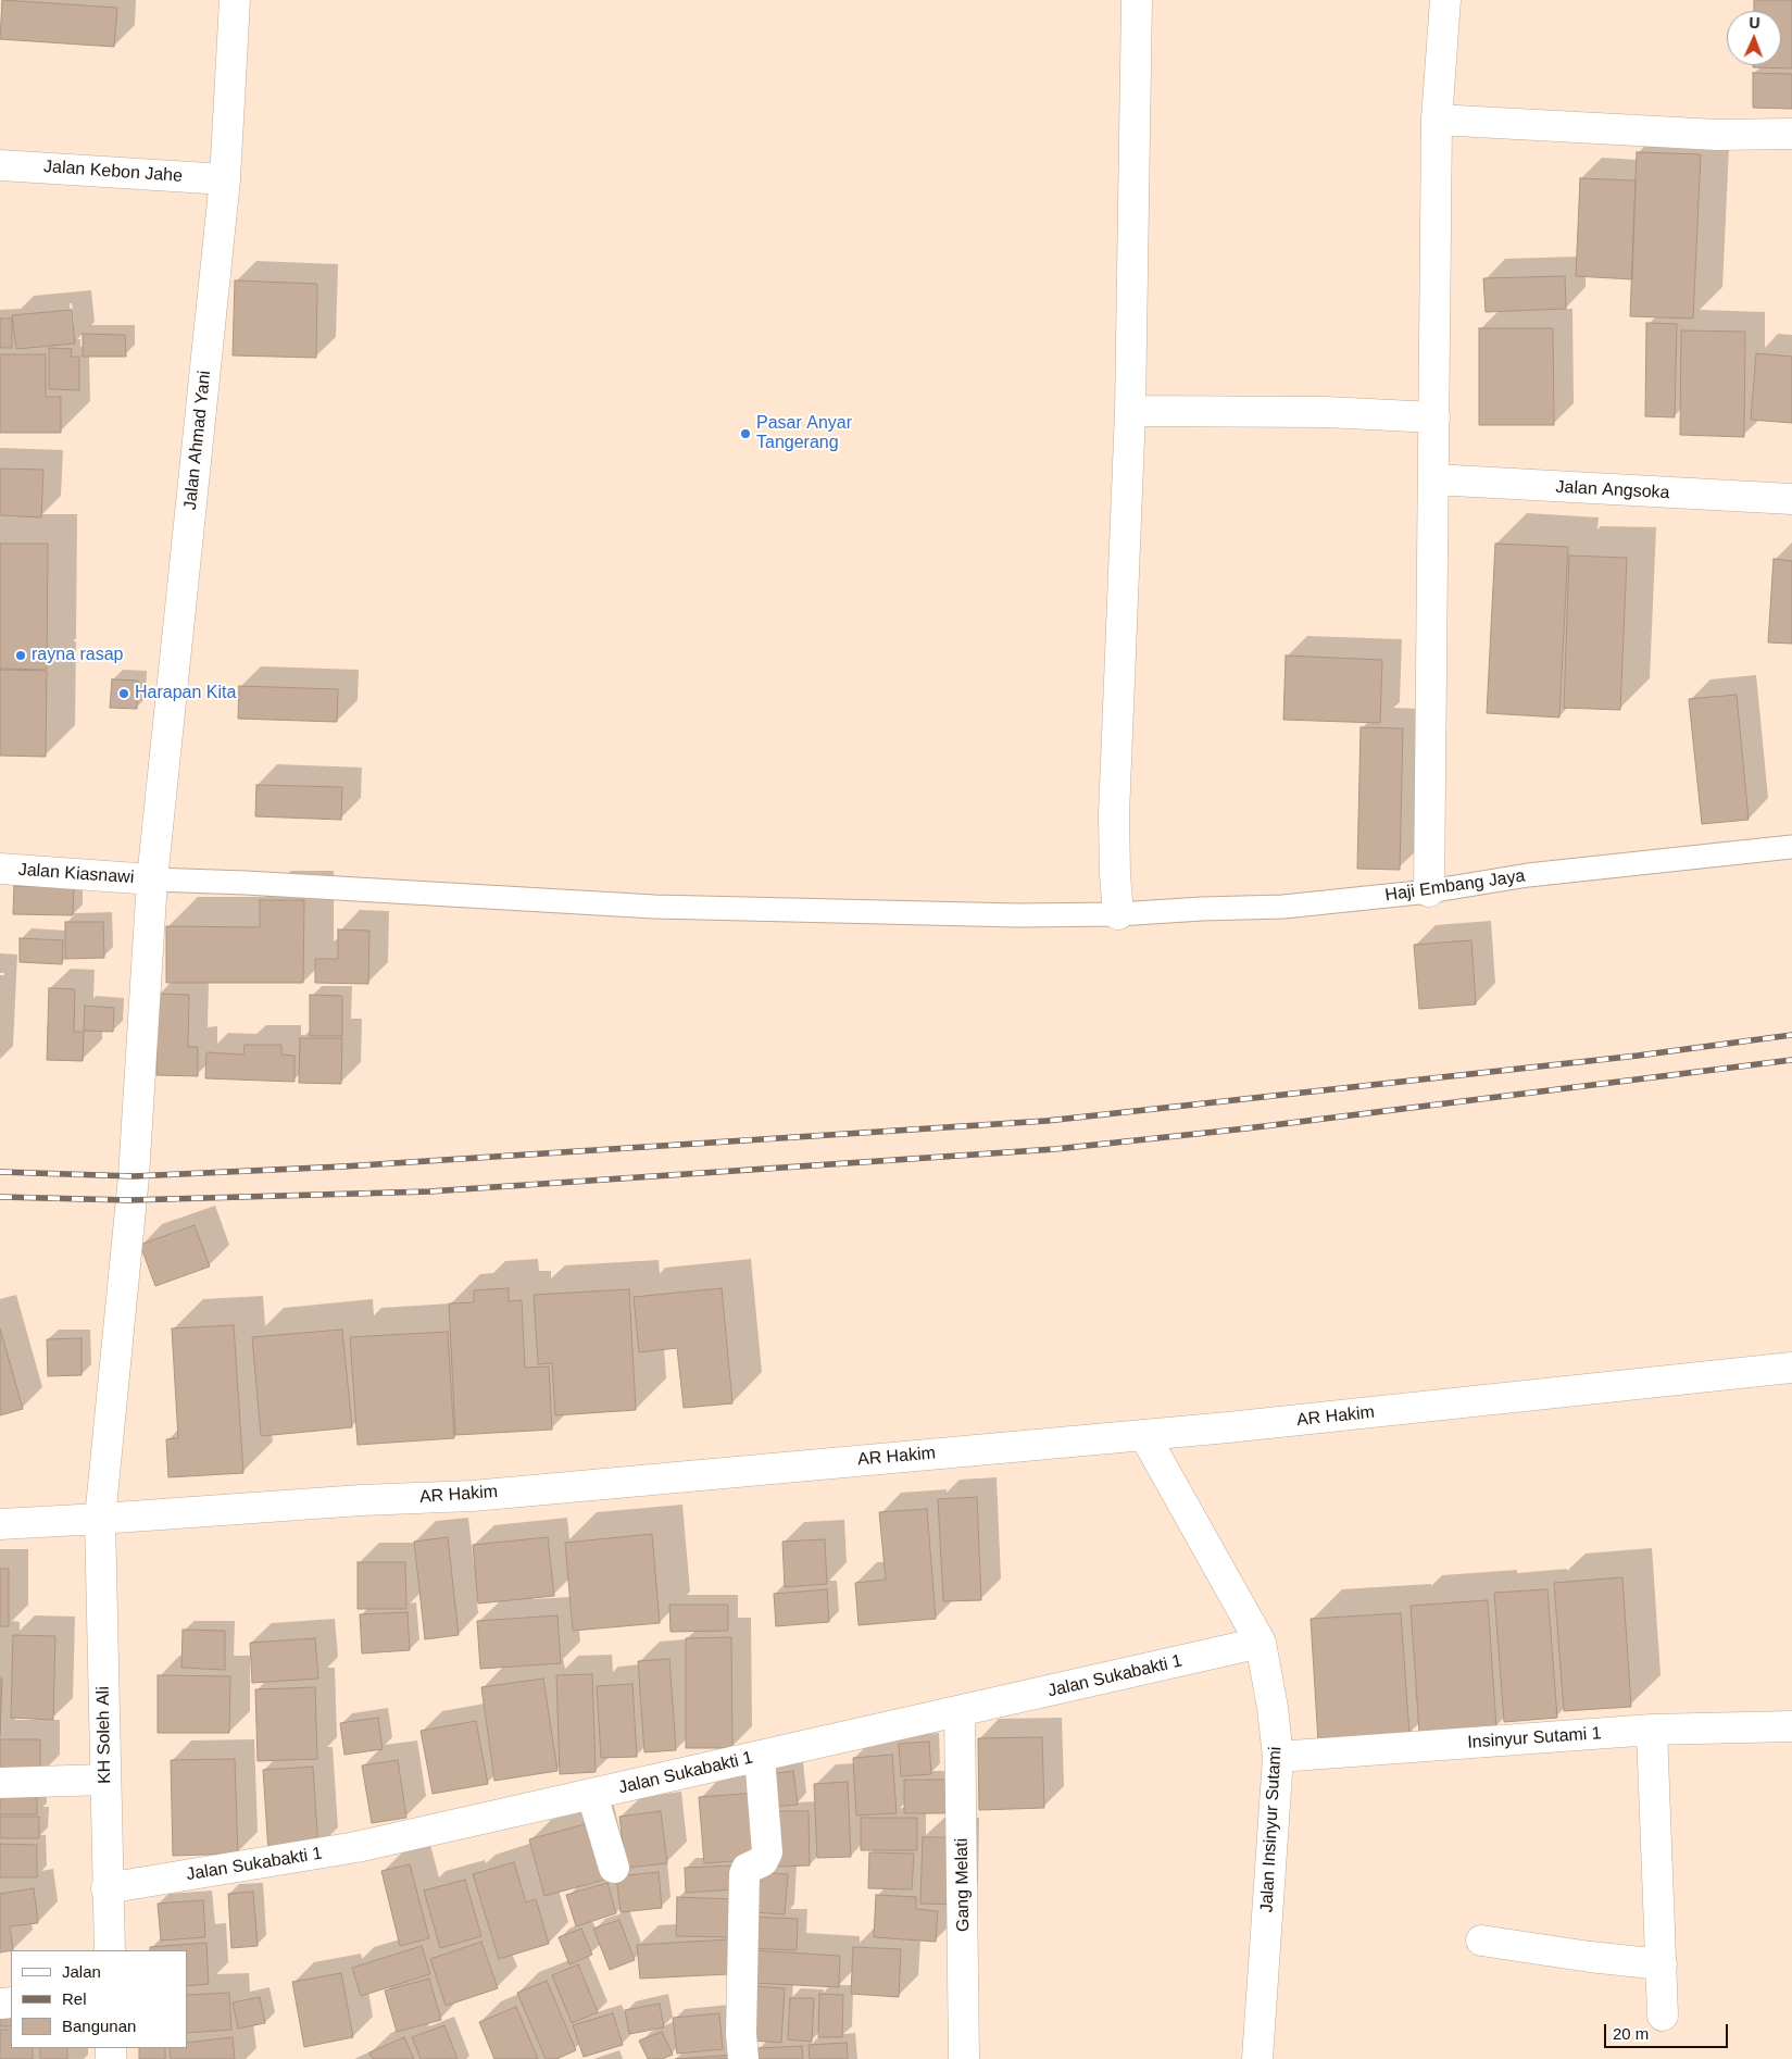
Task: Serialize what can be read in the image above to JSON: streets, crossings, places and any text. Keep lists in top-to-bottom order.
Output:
{
  "streets": {
    "street": [
      "Jalan Kebon Jahe",
      "Jalan Ahmad Yani",
      "Jalan Angsoka",
      "Jalan Kiasnawi",
      "AR Hakim",
      "Jalan Sukabakti 1",
      "KH Soleh Ali",
      "Insinyur Sutami 1",
      "Jalan Insinyur Sutami",
      "Gang Melati"
    ],
    "lane": ["Haji Embang Jaya"]
  },
  "crossings": [
    ["Jalan Kebon Jahe", "Jalan Ahmad Yani"],
    ["Jalan Ahmad Yani", "Jalan Kiasnawi"],
    ["Jalan Ahmad Yani", "Haji Embang Jaya"],
    ["Jalan Ahmad Yani", "AR Hakim"],
    ["Jalan Ahmad Yani", "KH Soleh Ali"],
    ["Jalan Kiasnawi", "Haji Embang Jaya"],
    ["AR Hakim", "KH Soleh Ali"],
    ["AR Hakim", "Jalan Insinyur Sutami"],
    ["Jalan Sukabakti 1", "KH Soleh Ali"],
    ["Jalan Sukabakti 1", "Jalan Insinyur Sutami"],
    ["Jalan Sukabakti 1", "Gang Melati"],
    ["Insinyur Sutami 1", "Jalan Insinyur Sutami"]
  ],
  "places": ["Pasar Anyar Tangerang", "rayna rasap", "Harapan Kita"],
  "legend": ["Jalan", "Rel", "Bangunan"],
  "scale_bar": "20 m",
  "north": "top"
}
